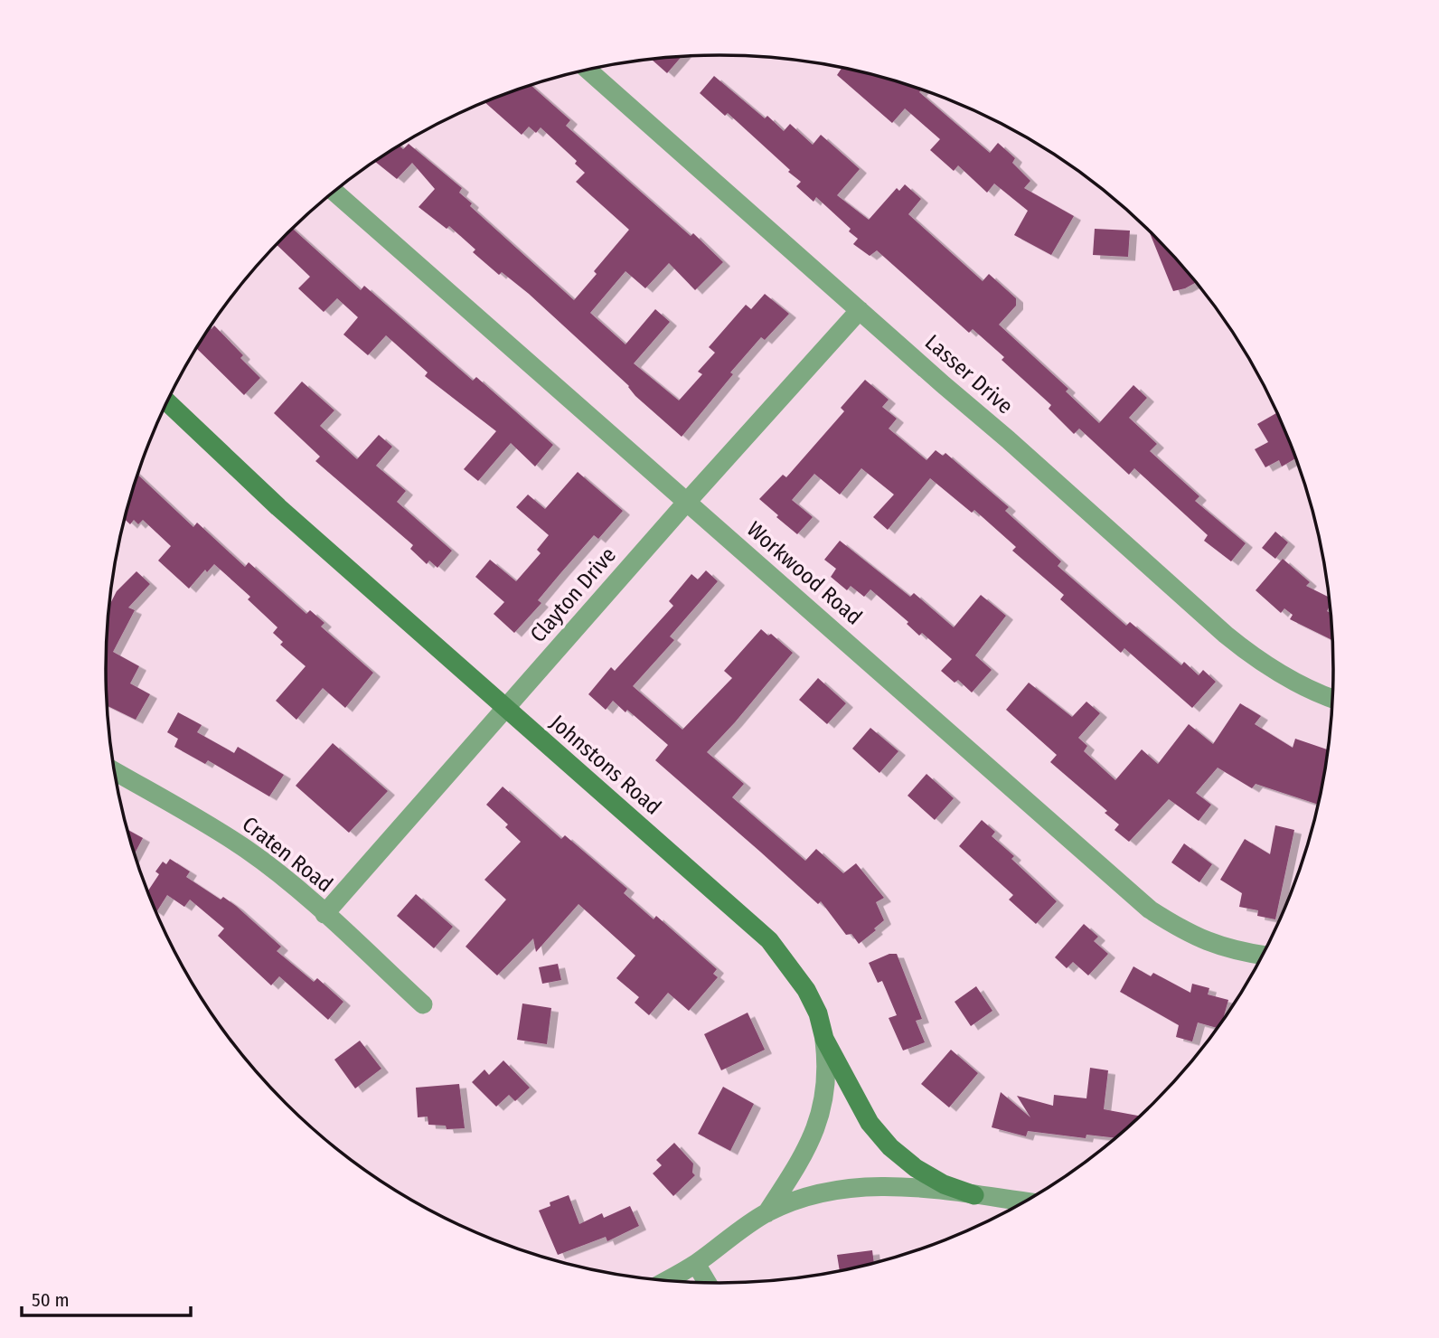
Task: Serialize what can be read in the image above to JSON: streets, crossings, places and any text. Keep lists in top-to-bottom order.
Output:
{
  "streets": {
    "street": [
      "Lasser Drive",
      "Workwood Road",
      "Clayton Drive",
      "Johnstons Road",
      "Craten Road"
    ]
  },
  "crossings": [
    ["Lasser Drive", "Clayton Drive"],
    ["Workwood Road", "Clayton Drive"],
    ["Clayton Drive", "Johnstons Road"],
    ["Clayton Drive", "Craten Road"]
  ],
  "scale_bar": "50 m"
}
